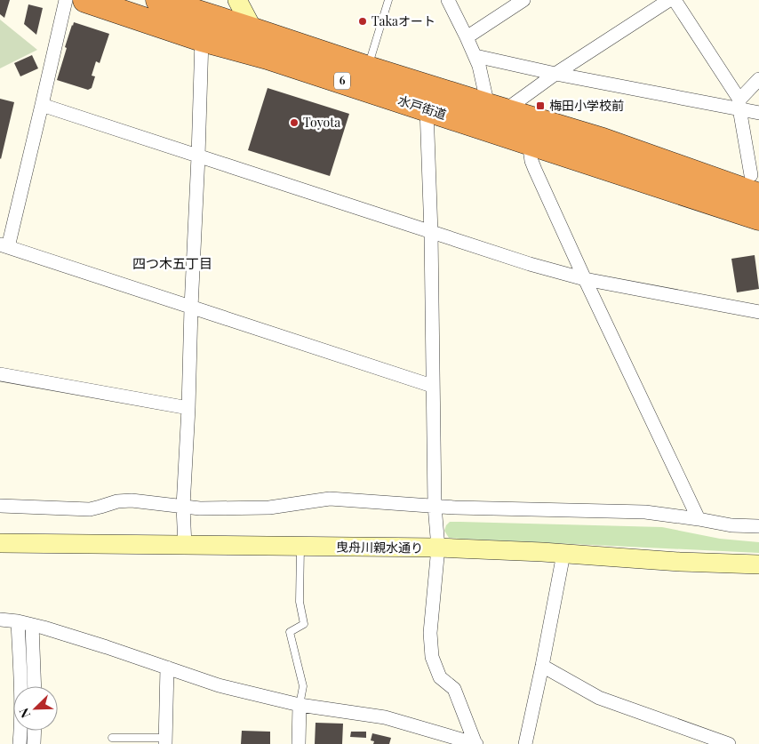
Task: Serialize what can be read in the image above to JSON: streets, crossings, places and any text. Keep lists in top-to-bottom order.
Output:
{
  "streets": {
    "highway": ["6", "水戸街道"],
    "street": ["曳舟川親水通り"]
  },
  "districts": ["四つ木五丁目"],
  "places": {
    "other": ["Takaオート", "Toyota"],
    "transit": ["梅田小学校前"]
  },
  "north": "bottom left"
}
